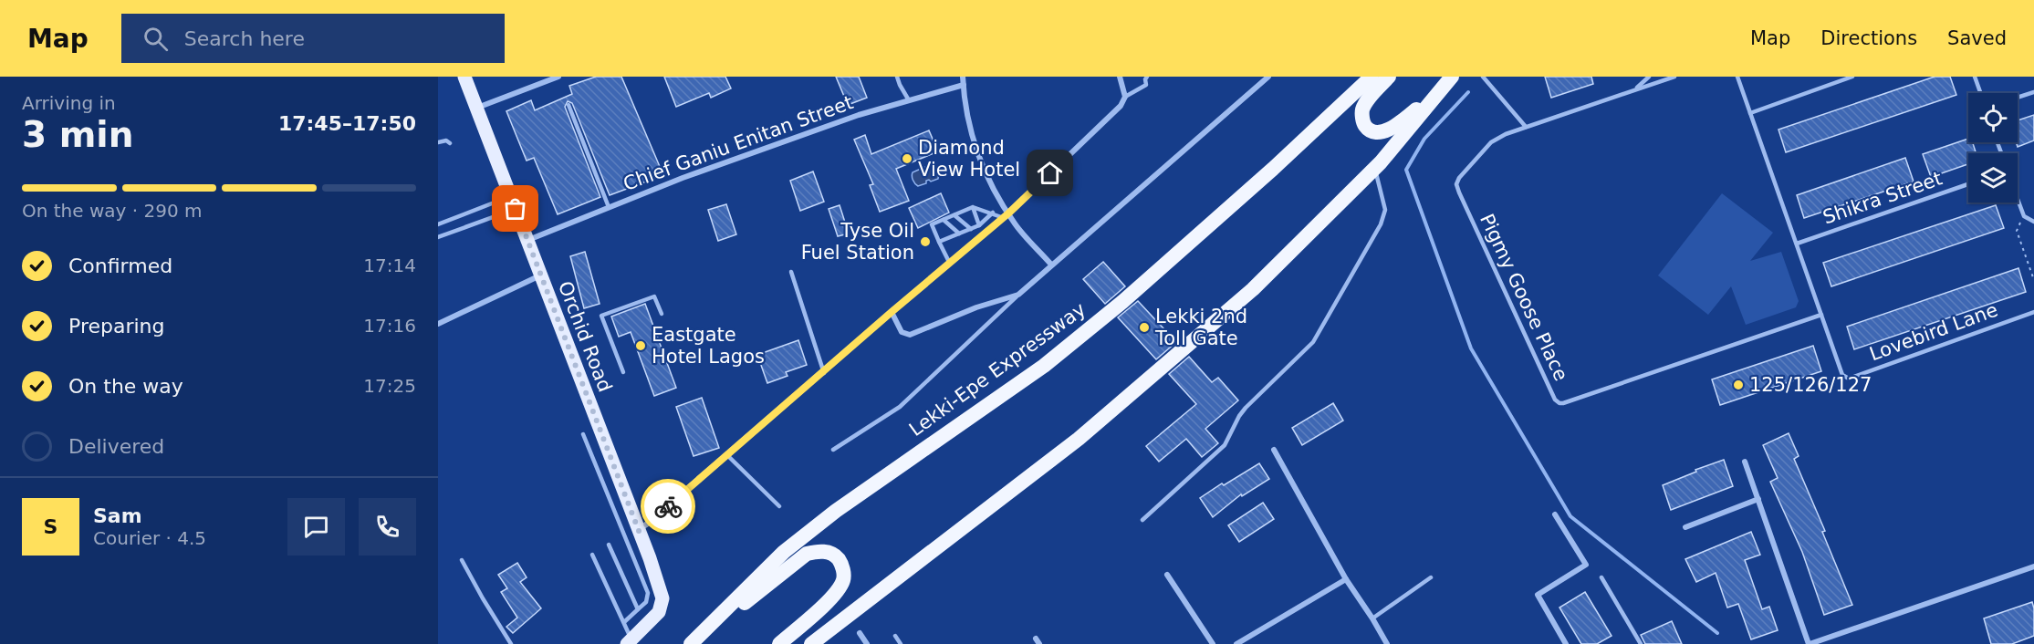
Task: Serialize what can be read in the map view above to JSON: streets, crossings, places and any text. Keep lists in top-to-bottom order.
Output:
{
  "streets": {
    "highway": ["Lekki-Epe Expressway"],
    "main road": ["Orchid Road"],
    "street": ["Chief Ganiu Enitan Street"],
    "lane": ["Shikra Street", "Pigmy Goose Place", "Lovebird Lane"]
  },
  "crossings": [
    ["Chief Ganiu Enitan Street", "Orchid Road"],
    ["Shikra Street", "Lovebird Lane"],
    ["Pigmy Goose Place", "Lovebird Lane"]
  ],
  "places": [
    "Diamond View Hotel",
    "Tyse Oil Fuel Station",
    "Lekki 2nd Toll Gate",
    "Eastgate Hotel Lagos",
    "125/126/127"
  ],
  "page": {
    "header": "Map",
    "search": "Search here",
    "nav": ["Map", "Directions", "Saved"],
    "heading": ["3 min", "Arriving in", "17:45–17:50"],
    "panel": ["Sam", "Courier · 4.5"],
    "bar": "On the way · 290 m",
    "list": [
      ["Confirmed", "17:14"],
      ["Preparing", "17:16"],
      ["On the way", "17:25"],
      "Delivered"
    ],
    "round": "S"
  }
}
